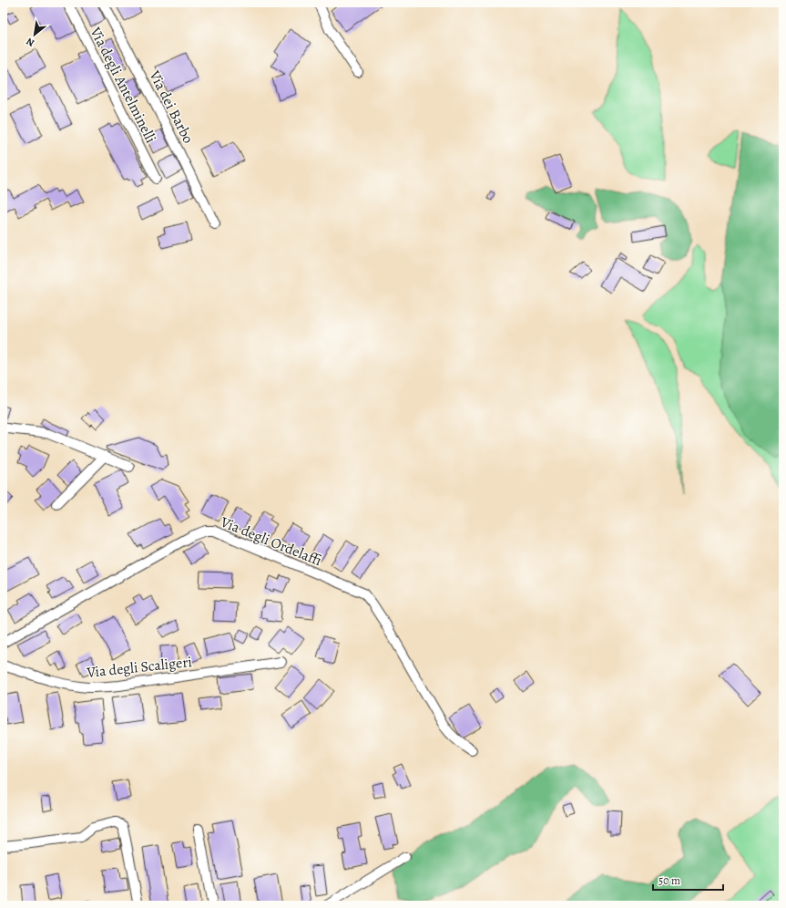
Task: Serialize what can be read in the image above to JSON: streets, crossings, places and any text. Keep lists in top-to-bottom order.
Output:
{
  "streets": {
    "street": [
      "Via degli Antelminelli",
      "Via dei Barbo",
      "Via degli Ordelaffi",
      "Via degli Scaligeri"
    ]
  },
  "scale_bar": "50 m",
  "north": "bottom left"
}
